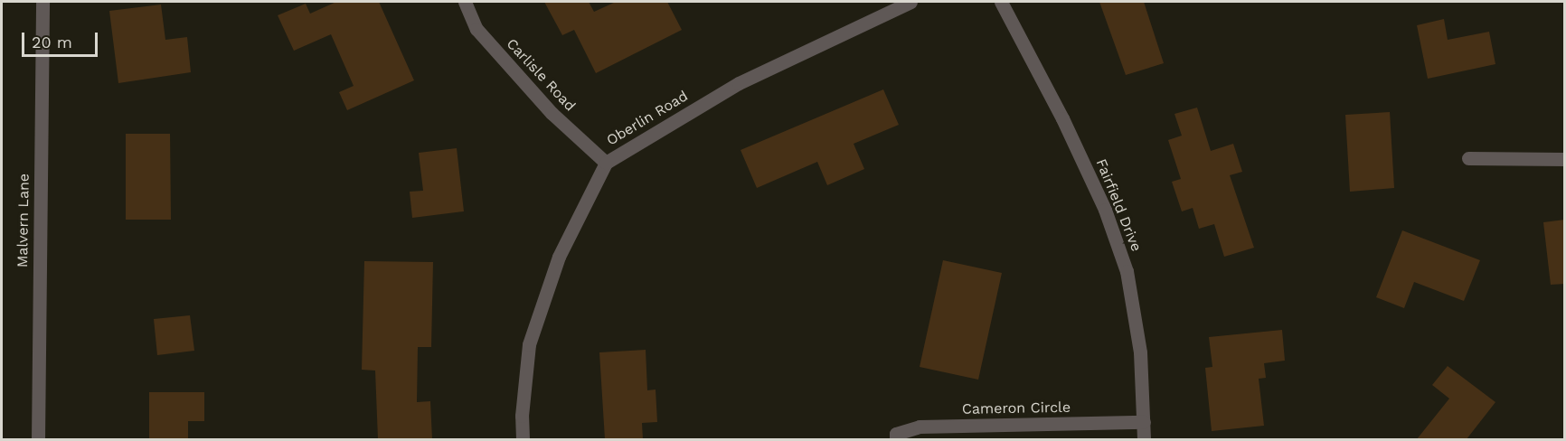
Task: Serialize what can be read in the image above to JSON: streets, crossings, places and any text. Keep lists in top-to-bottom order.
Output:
{
  "streets": {
    "street": [
      "Carlisle Road",
      "Oberlin Road",
      "Fairfield Drive",
      "Malvern Lane",
      "Cameron Circle"
    ]
  },
  "crossings": [
    ["Carlisle Road", "Oberlin Road"],
    ["Fairfield Drive", "Cameron Circle"]
  ],
  "scale_bar": "20 m"
}
